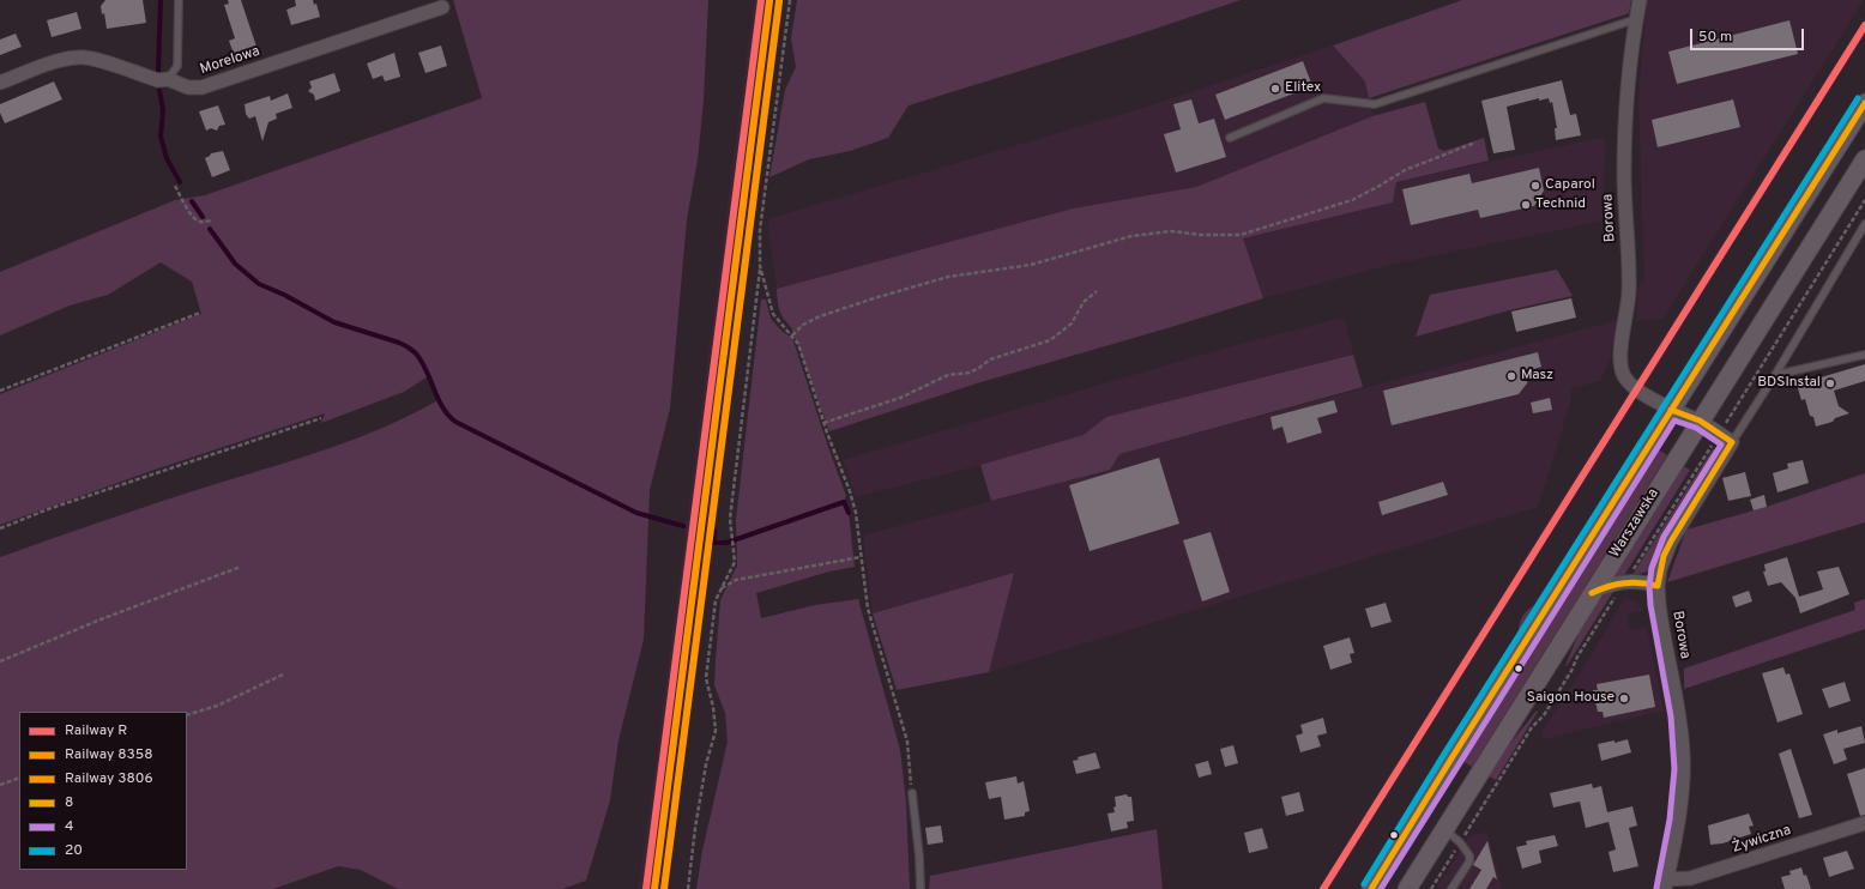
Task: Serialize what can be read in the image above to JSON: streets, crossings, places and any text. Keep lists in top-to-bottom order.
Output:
{
  "streets": {
    "main road": ["Warszawska"],
    "street": ["Morelowa", "Borowa", "Żywiczna"]
  },
  "crossings": [
    ["Borowa", "Warszawska"],
    ["Borowa", "Żywiczna"]
  ],
  "places": [
    "Elitex",
    "Caparol",
    "Technid",
    "Masz",
    "BDSInstal",
    "Saigon House"
  ],
  "lines": [
    "rail line R",
    "rail line 8358",
    "rail line 3806",
    "transit line 20",
    "transit line 8",
    "transit line 4"
  ],
  "legend": [
    "Railway R",
    "Railway 8358",
    "Railway 3806",
    "8",
    "4",
    "20"
  ],
  "scale_bar": "50 m"
}
